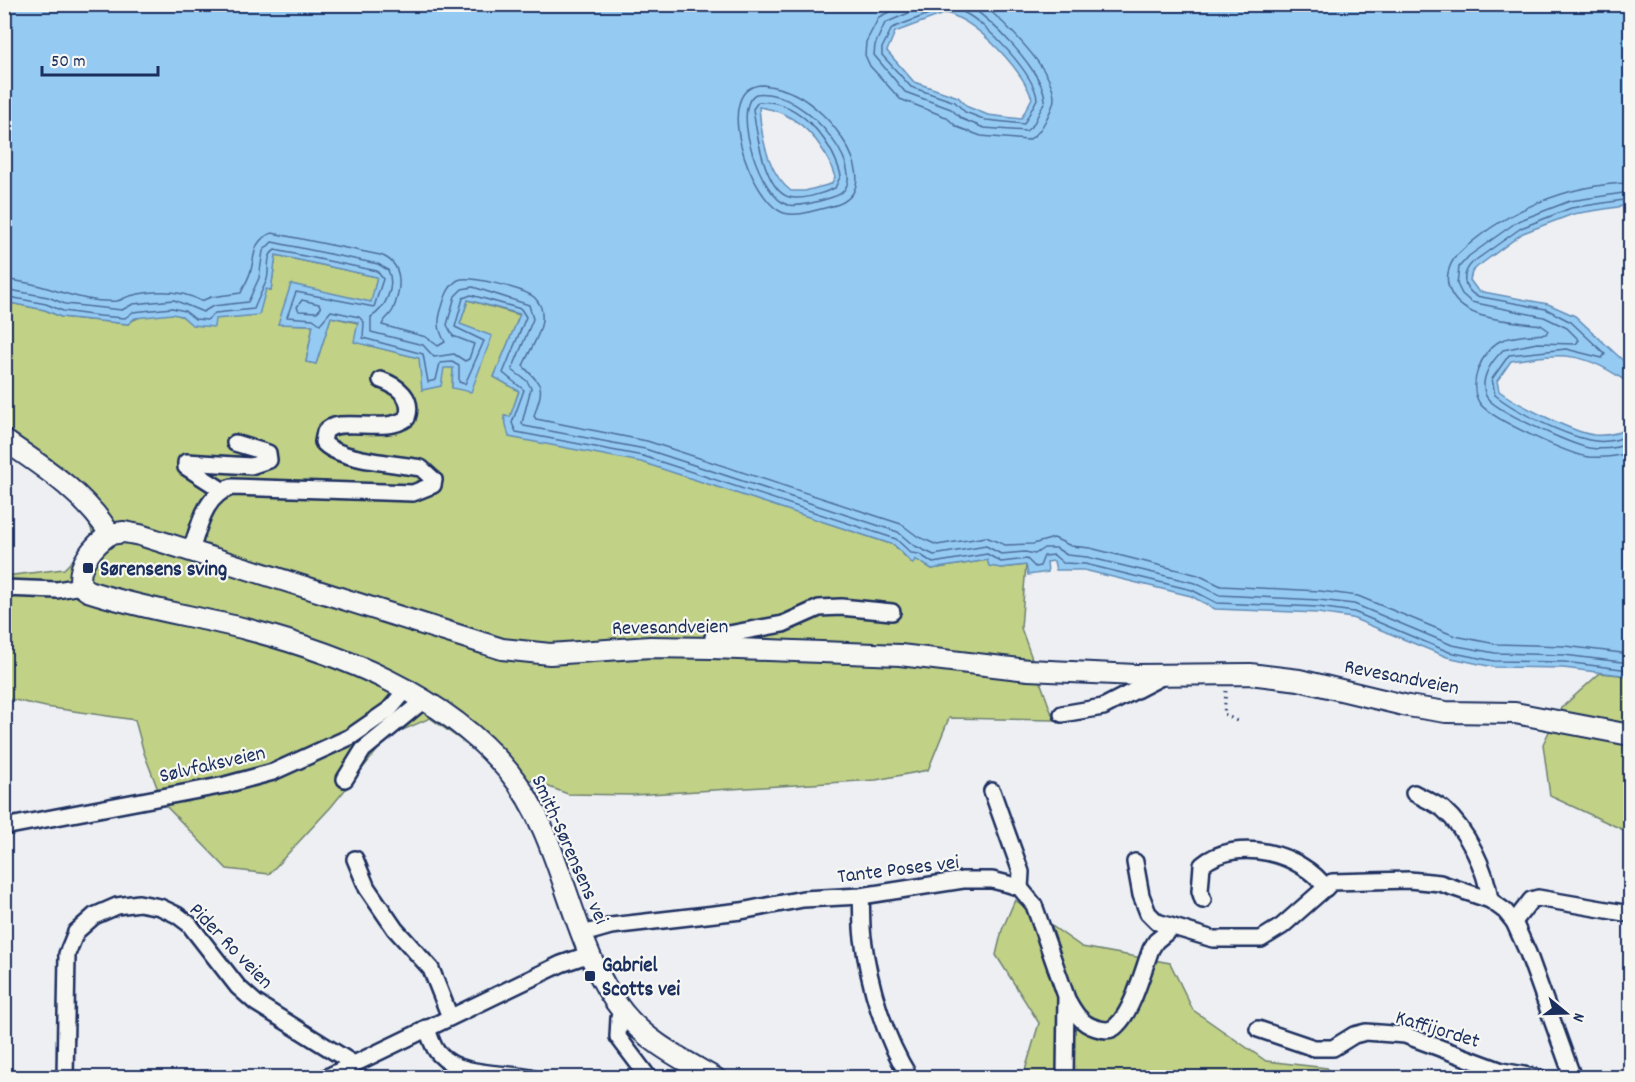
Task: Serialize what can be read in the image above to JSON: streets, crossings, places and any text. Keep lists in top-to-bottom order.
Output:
{
  "streets": {
    "main road": ["Revesandveien", "Smith-Sørensens vei"],
    "street": [
      "Sølvfaksveien",
      "Tante Poses vei",
      "Pider Ro veien",
      "Kaffijordet"
    ]
  },
  "crossings": [
    ["Sølvfaksveien", "Smith-Sørensens vei"],
    ["Smith-Sørensens vei", "Tante Poses vei"]
  ],
  "places": {
    "transit": ["Sørensens sving", "Gabriel Scotts vei"]
  },
  "scale_bar": "50 m",
  "north": "right"
}
